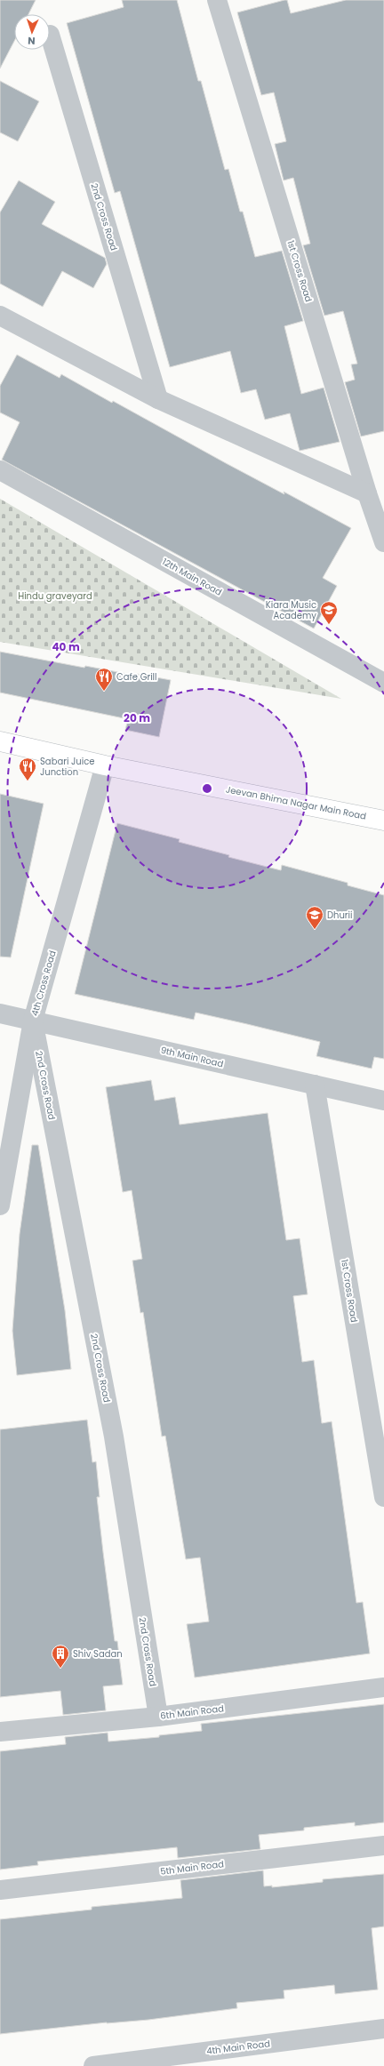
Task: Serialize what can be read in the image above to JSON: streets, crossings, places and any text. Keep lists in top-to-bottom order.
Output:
{
  "streets": {
    "main road": ["Jeevan Bhima Nagar Main Road"],
    "street": [
      "2nd Cross Road",
      "1st Cross Road",
      "12th Main Road",
      "4th Cross Road",
      "9th Main Road",
      "6th Main Road",
      "5th Main Road",
      "4th Main Road"
    ]
  },
  "crossings": [
    ["2nd Cross Road", "4th Cross Road"],
    ["2nd Cross Road", "9th Main Road"],
    ["2nd Cross Road", "6th Main Road"],
    ["1st Cross Road", "9th Main Road"],
    ["Jeevan Bhima Nagar Main Road", "4th Cross Road"],
    ["4th Cross Road", "9th Main Road"]
  ],
  "parks": ["Hindu graveyard"],
  "places": {
    "school or university": ["Kiara Music Academy", "Dhurii"],
    "restaurant": ["Cafe Grill", "Sabari Juice Junction"],
    "building": ["Shiv Sadan"]
  },
  "north": "bottom",
  "rings": ["40 m", "20 m"]
}
